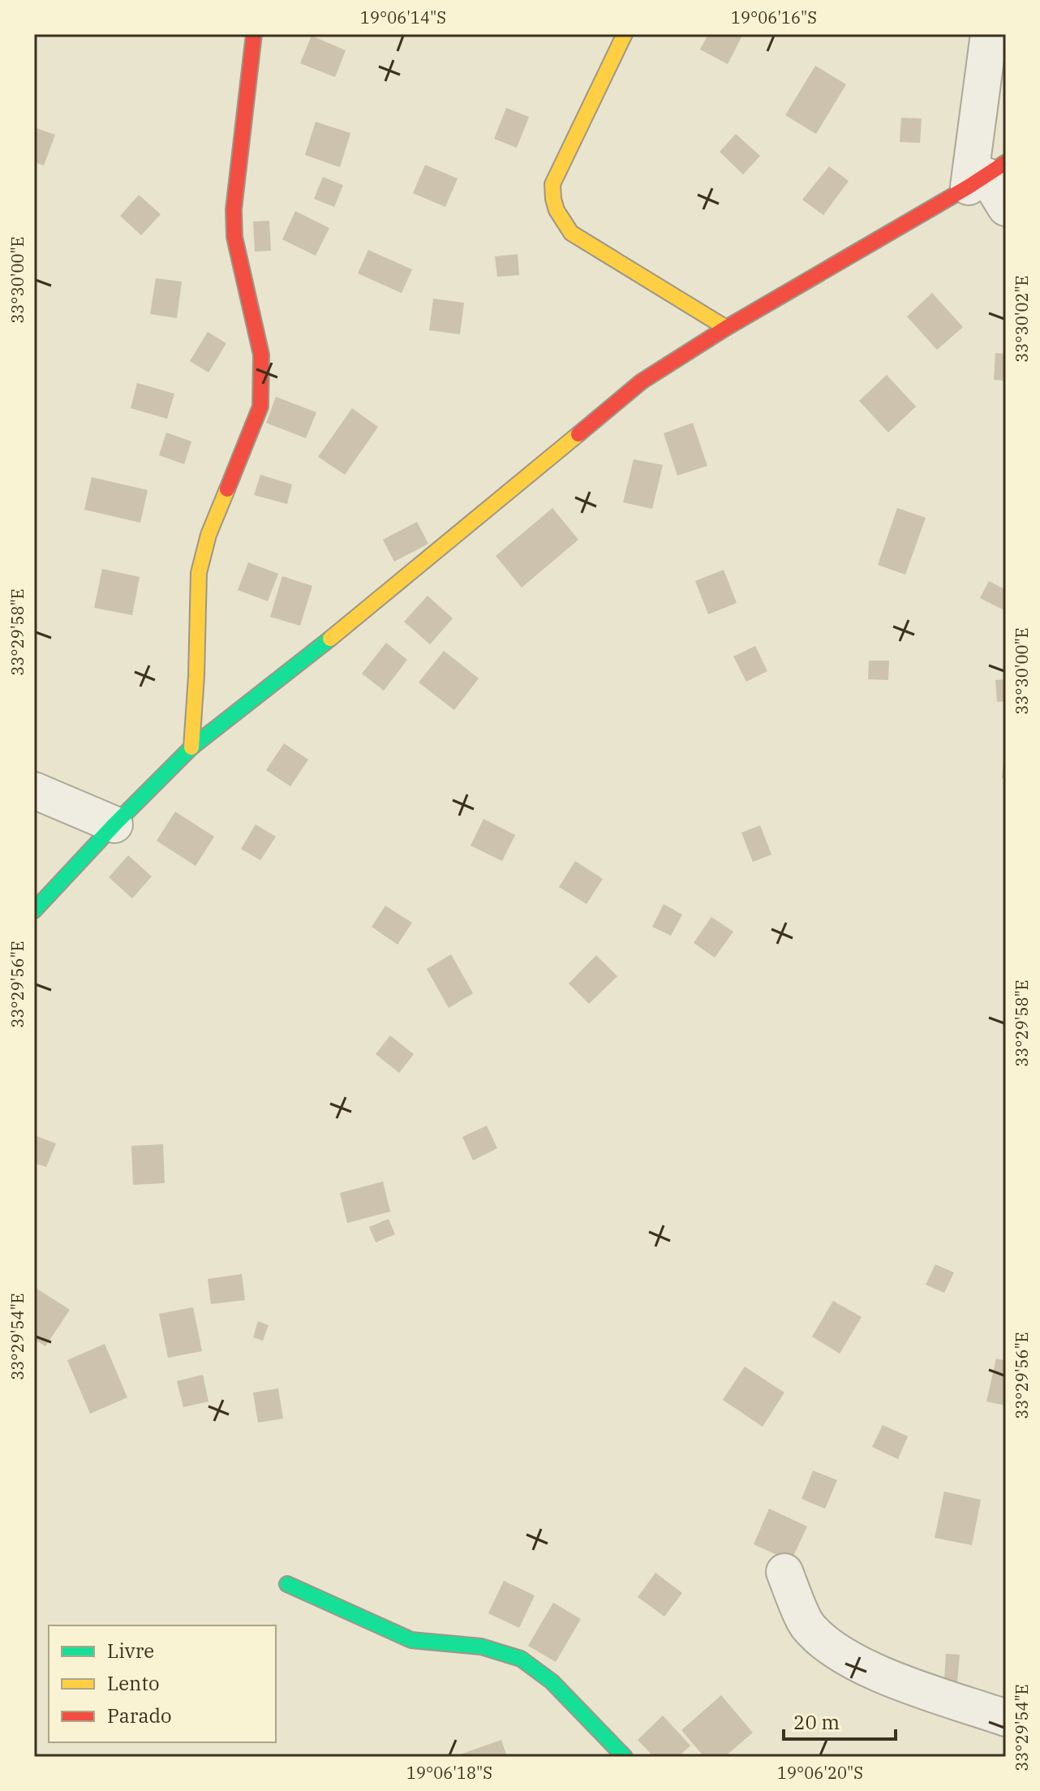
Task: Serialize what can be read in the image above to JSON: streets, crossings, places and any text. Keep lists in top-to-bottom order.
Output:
{
  "legend": ["Livre", "Lento", "Parado"],
  "scale_bar": "20 m",
  "coordinates": [
    "19°06'14\"S",
    "19°06'16\"S",
    "33°30'00\"E",
    "33°30'02\"E",
    "33°29'58\"E",
    "33°29'56\"E",
    "33°29'54\"E",
    "19°06'18\"S",
    "19°06'20\"S"
  ]
}
